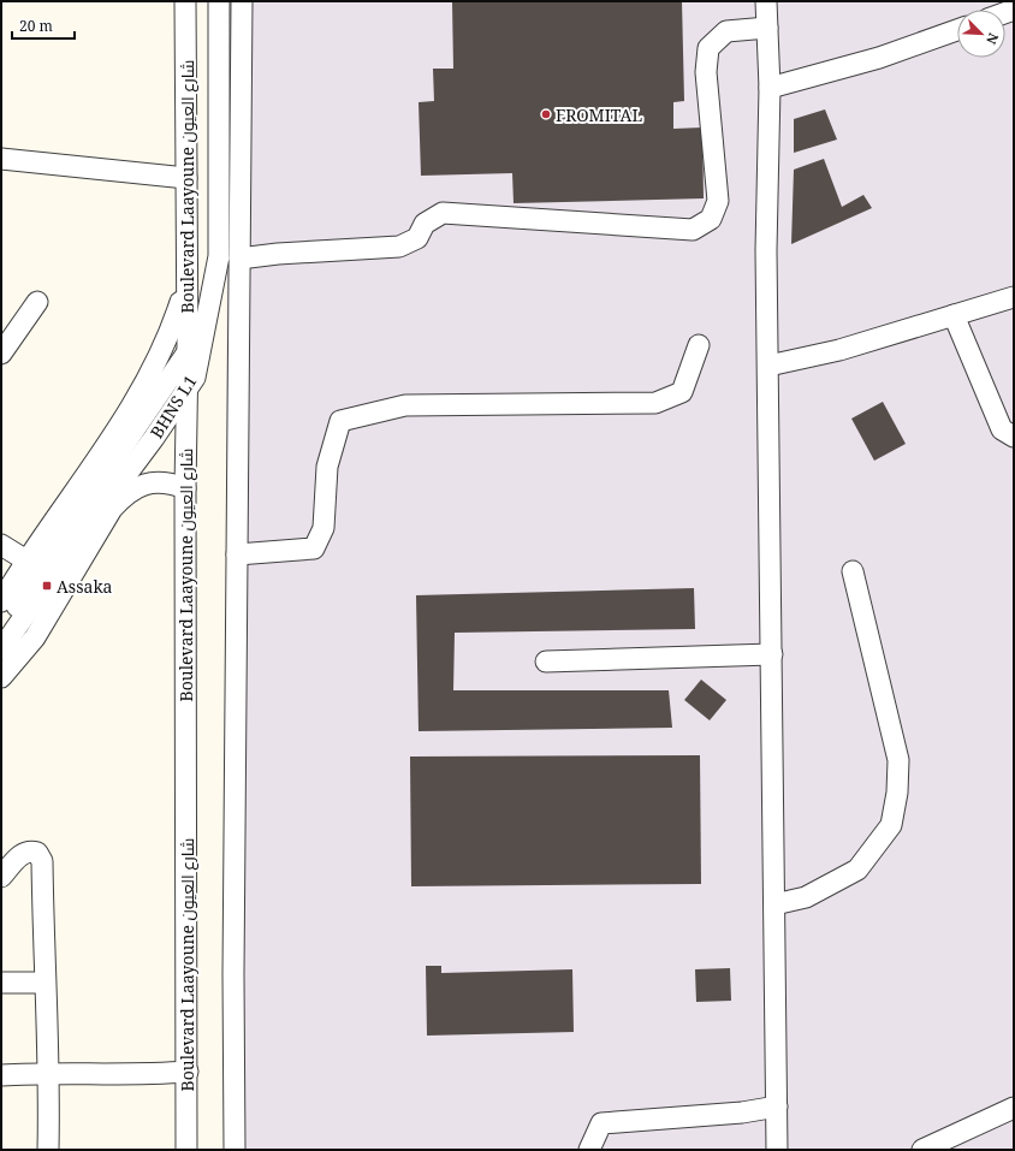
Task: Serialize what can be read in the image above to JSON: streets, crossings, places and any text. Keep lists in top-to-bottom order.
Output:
{
  "streets": {
    "street": ["Boulevard Laayoune شارع العيون", "BHNS L1"]
  },
  "crossings": [
    ["Boulevard Laayoune شارع العيون", "BHNS L1"]
  ],
  "places": {
    "other": ["FROMITAL"],
    "transit": ["Assaka"]
  },
  "scale_bar": "20 m",
  "north": "bottom right"
}
